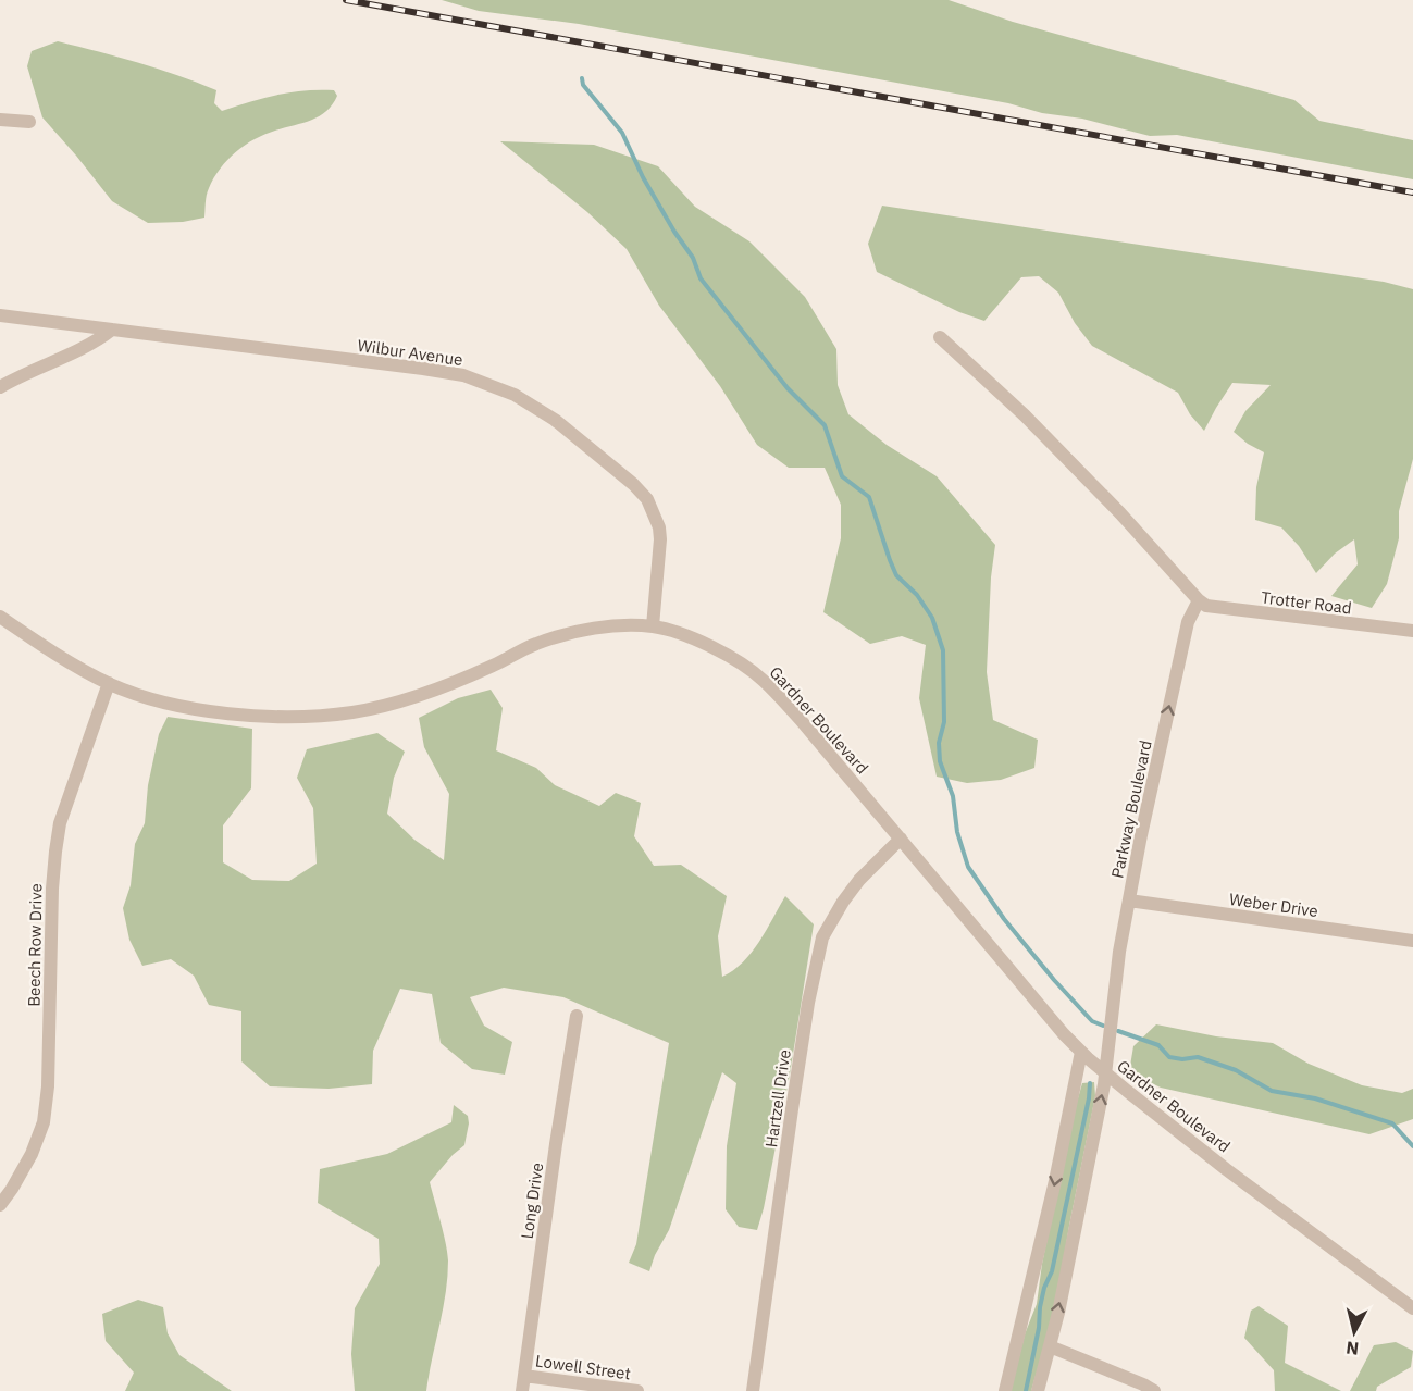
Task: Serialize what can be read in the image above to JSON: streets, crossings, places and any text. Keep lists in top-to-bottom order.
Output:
{
  "streets": {
    "street": [
      "Wilbur Avenue",
      "Trotter Road",
      "Gardner Boulevard",
      "Parkway Boulevard",
      "Weber Drive",
      "Beech Row Drive",
      "Hartzell Drive",
      "Long Drive",
      "Lowell Street"
    ]
  },
  "crossings": [
    ["Wilbur Avenue", "Gardner Boulevard"],
    ["Trotter Road", "Parkway Boulevard"],
    ["Gardner Boulevard", "Parkway Boulevard"],
    ["Gardner Boulevard", "Beech Row Drive"],
    ["Gardner Boulevard", "Hartzell Drive"],
    ["Parkway Boulevard", "Weber Drive"],
    ["Long Drive", "Lowell Street"]
  ],
  "north": "bottom"
}
